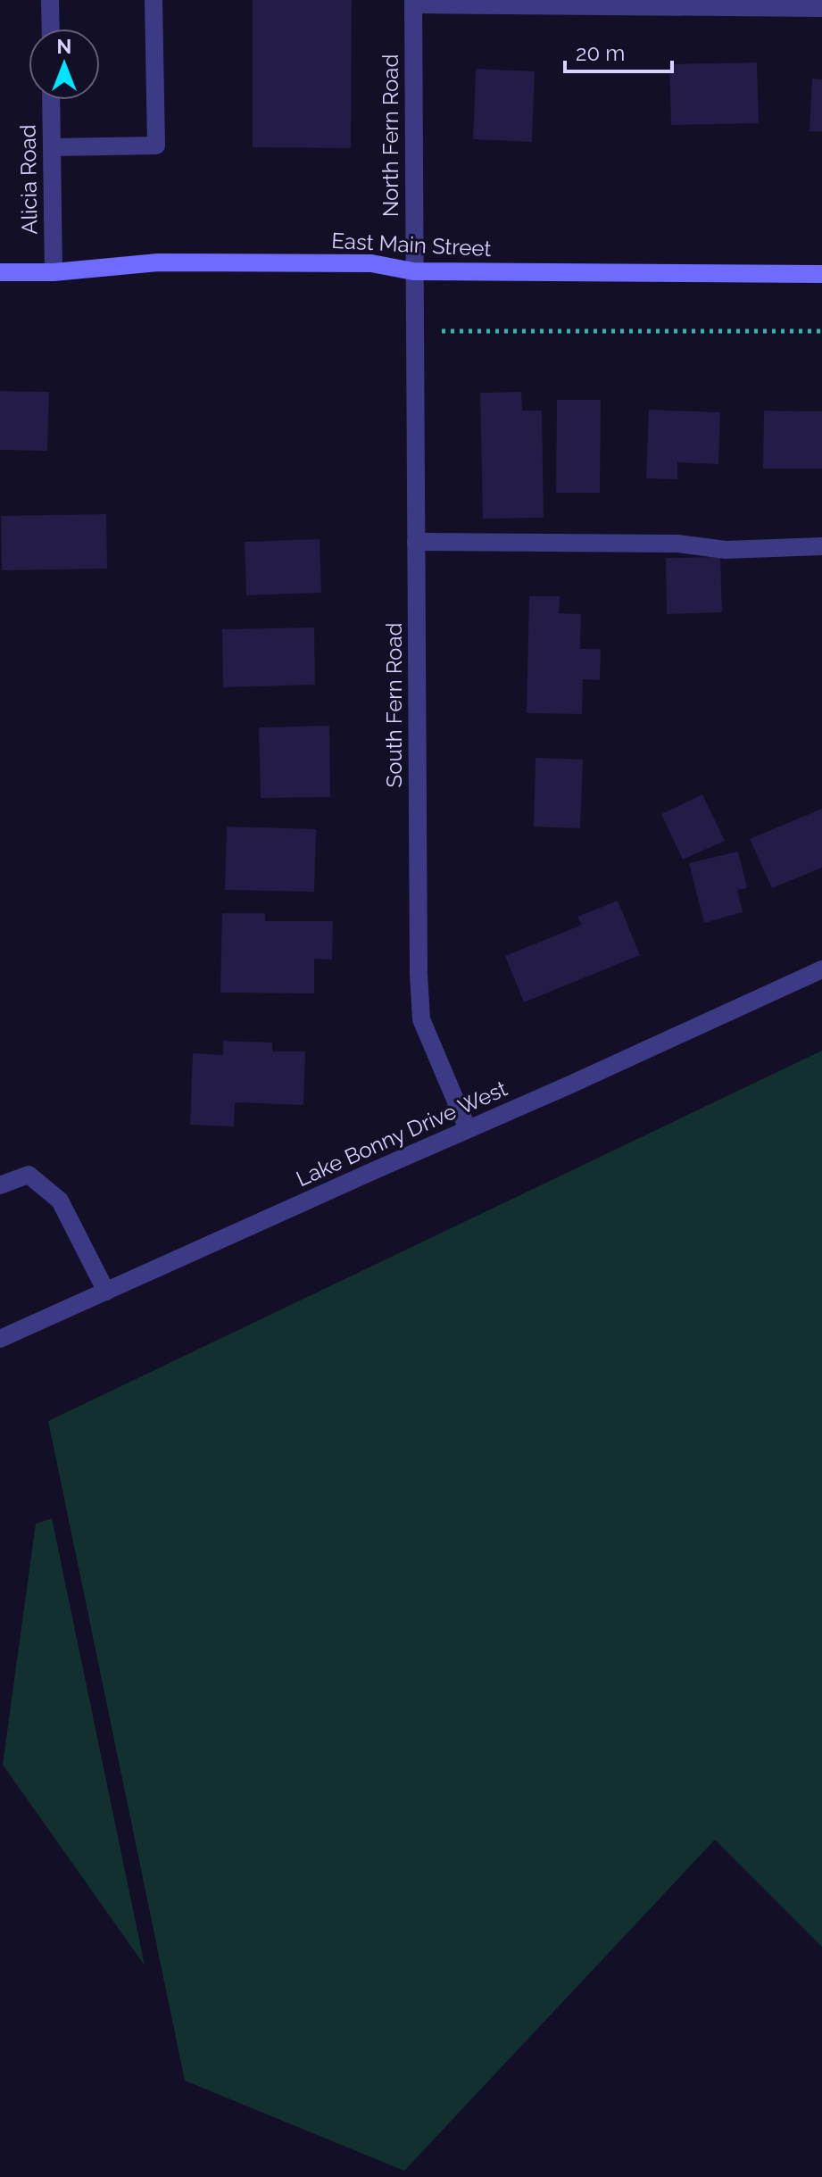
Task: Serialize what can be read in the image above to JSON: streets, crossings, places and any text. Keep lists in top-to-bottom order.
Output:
{
  "streets": {
    "main road": ["East Main Street"],
    "street": [
      "North Fern Road",
      "Alicia Road",
      "South Fern Road",
      "Lake Bonny Drive West"
    ]
  },
  "crossings": [
    ["North Fern Road", "East Main Street"],
    ["North Fern Road", "South Fern Road"],
    ["Alicia Road", "East Main Street"],
    ["East Main Street", "South Fern Road"],
    ["South Fern Road", "Lake Bonny Drive West"]
  ],
  "scale_bar": "20 m",
  "north": "top"
}
